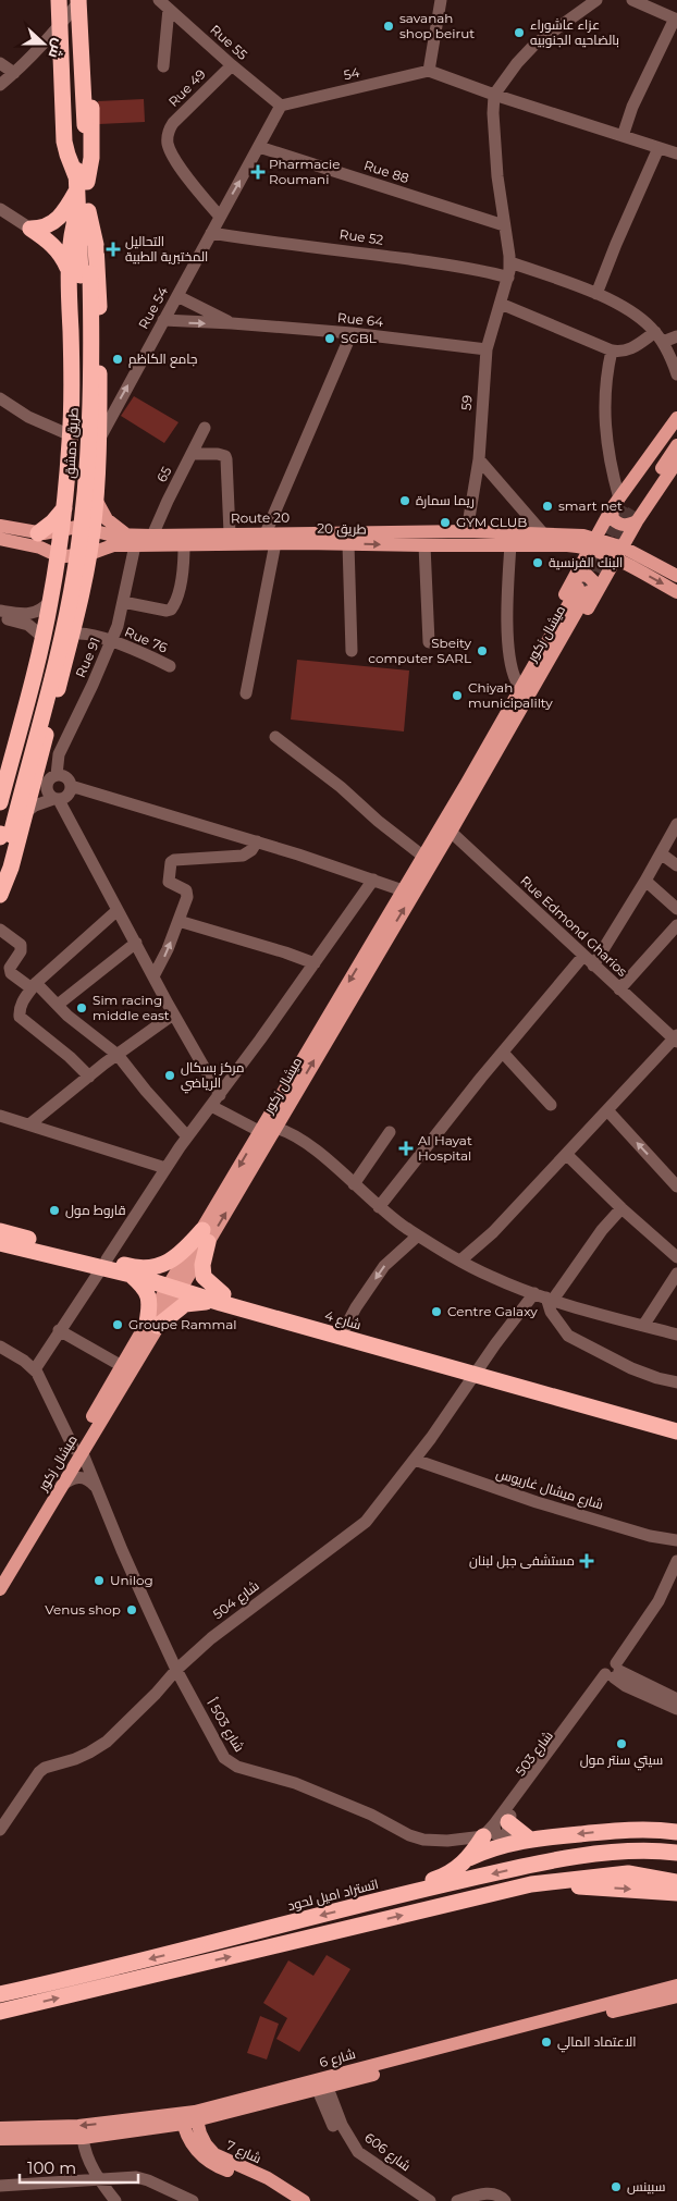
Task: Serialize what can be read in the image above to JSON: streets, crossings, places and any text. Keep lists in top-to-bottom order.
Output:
{
  "streets": {
    "highway": ["طريق دمشق", "شارع 4", "اتستراد اميل لحود"],
    "main road": [
      "Route 20",
      "طريق 20",
      "ميشال زكور",
      "شارع 6",
      "شارع 7"
    ],
    "street": [
      "Rue 55",
      "54",
      "Rue 49",
      "Rue 88",
      "Rue 52",
      "Rue 54",
      "Rue 64",
      "59",
      "65",
      "Rue 76",
      "Rue 91",
      "Rue Edmond Gharios",
      "شارع ميشال غاريوس",
      "شارع 504",
      "شارع 503 أ",
      "شارع 503",
      "شارع 606"
    ]
  },
  "crossings": [
    ["Rue 55", "54"],
    ["Rue 55", "Rue 49"],
    ["Rue 55", "Rue 54"],
    ["54", "Rue 54"],
    ["Rue 49", "Rue 54"],
    ["Rue 88", "Rue 54"],
    ["Rue 88", "59"],
    ["Rue 52", "Rue 54"],
    ["Rue 52", "59"],
    ["Rue 54", "Rue 64"],
    ["Rue 64", "59"],
    ["59", "Route 20"],
    ["65", "Route 20"],
    ["Route 20", "طريق 20"],
    ["Route 20", "Rue 91"],
    ["طريق 20", "Rue 91"],
    ["ميشال زكور", "Rue Edmond Gharios"],
    ["ميشال زكور", "شارع 4"],
    ["ميشال زكور", "شارع 503 أ"],
    ["Rue 76", "Rue 91"],
    ["شارع 4", "شارع 504"],
    ["شارع ميشال غاريوس", "شارع 504"],
    ["شارع 504", "شارع 503 أ"],
    ["شارع 503 أ", "شارع 503"],
    ["شارع 6", "شارع 7"],
    ["شارع 6", "شارع 606"]
  ],
  "one_way": ["Rue 54"],
  "places": {
    "other": [
      "savanah shop beirut",
      "عزاء عاشوراء بالضاحيه الجنوبيه",
      "SGBL",
      "جامع الكاظم",
      "ريما سمارة",
      "smart net",
      "GYM CLUB",
      "البنك الفرنسية",
      "Sbeity computer SARL",
      "Chiyah municipalilty",
      "Sim racing middle east",
      "مركز بسكال الرياضي",
      "قاروط مول",
      "Centre Galaxy",
      "Groupe Rammal",
      "Unilog",
      "Venus shop",
      "سيتي سنتر مول",
      "الاعتماد المالي",
      "سبينس"
    ],
    "health": [
      "Pharmacie Roumani",
      "التحاليل المختبرية الطبية",
      "Al Hayat Hospital",
      "مستشفى جبل لبنان"
    ]
  },
  "scale_bar": "100 m",
  "north": "right"
}
